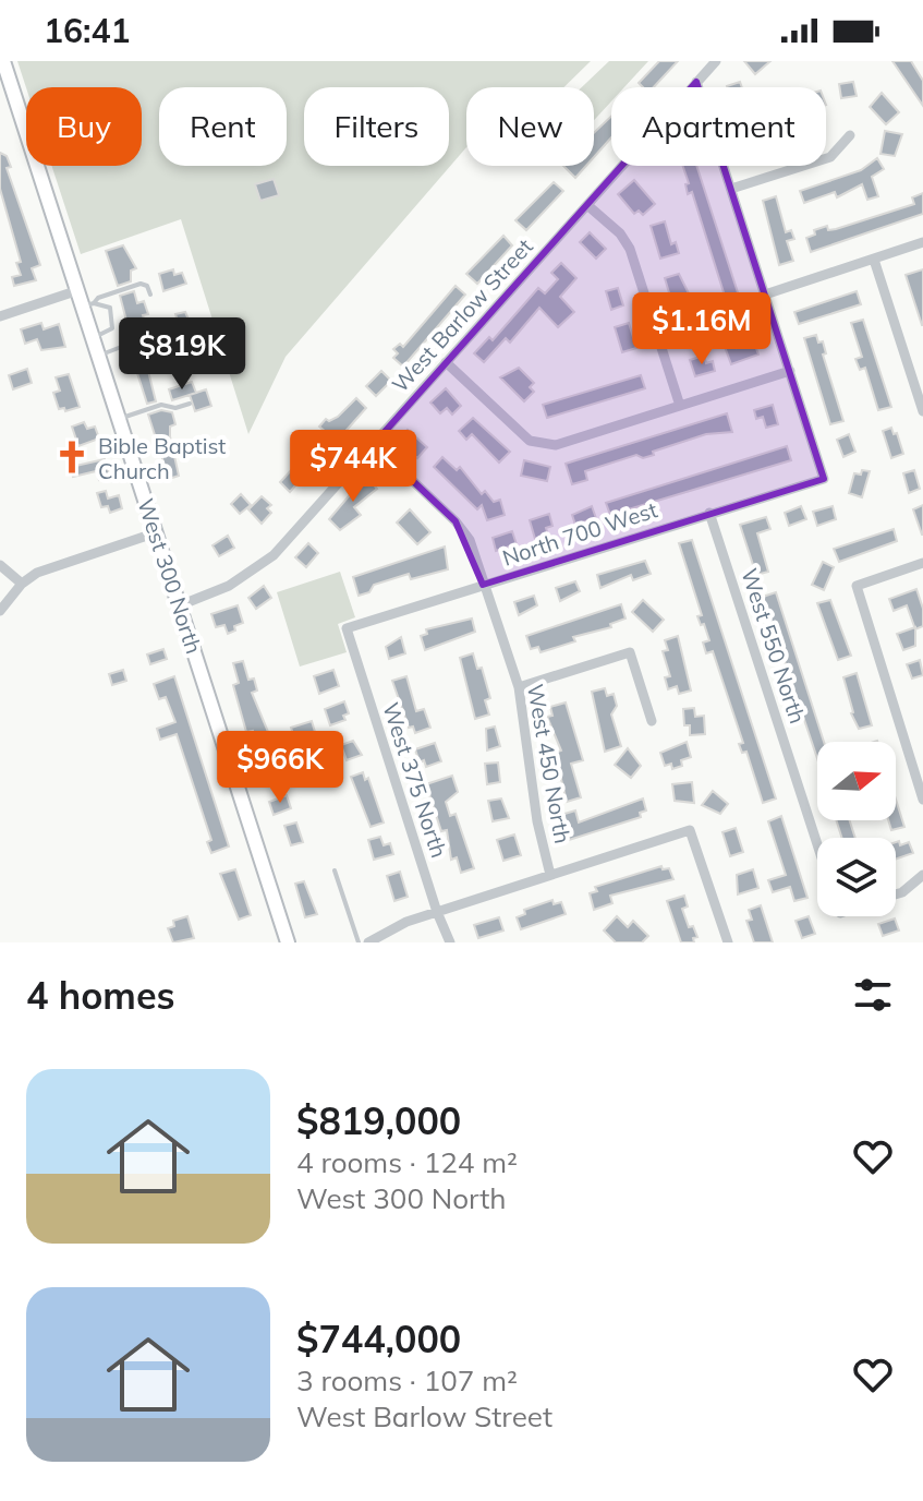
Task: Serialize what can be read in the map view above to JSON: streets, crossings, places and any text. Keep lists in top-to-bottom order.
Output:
{
  "streets": {
    "main road": ["West 300 North"],
    "street": [
      "West Barlow Street",
      "North 700 West",
      "West 550 North",
      "West 450 North",
      "West 375 North"
    ]
  },
  "crossings": [
    ["West Barlow Street", "West 300 North"],
    ["West Barlow Street", "West 450 North"],
    ["North 700 West", "West 550 North"],
    ["North 700 West", "West 450 North"],
    ["North 700 West", "West 375 North"]
  ],
  "places": {
    "church": ["Bible Baptist Church"]
  },
  "north": "right",
  "page": {
    "status": "16:41",
    "chip": [
      "Buy",
      "Rent",
      "Filters",
      "New",
      "Apartment"
    ],
    "price": [
      "$1.16M",
      "$819K",
      "$744K",
      "$966K"
    ],
    "heading": "4 homes",
    "list": [
      {
        "name": "$819,000",
        "note": "4 rooms · 124 m² · West 300 North"
      },
      {
        "name": "$744,000",
        "note": "3 rooms · 107 m² · West Barlow Street"
      }
    ]
  }
}
